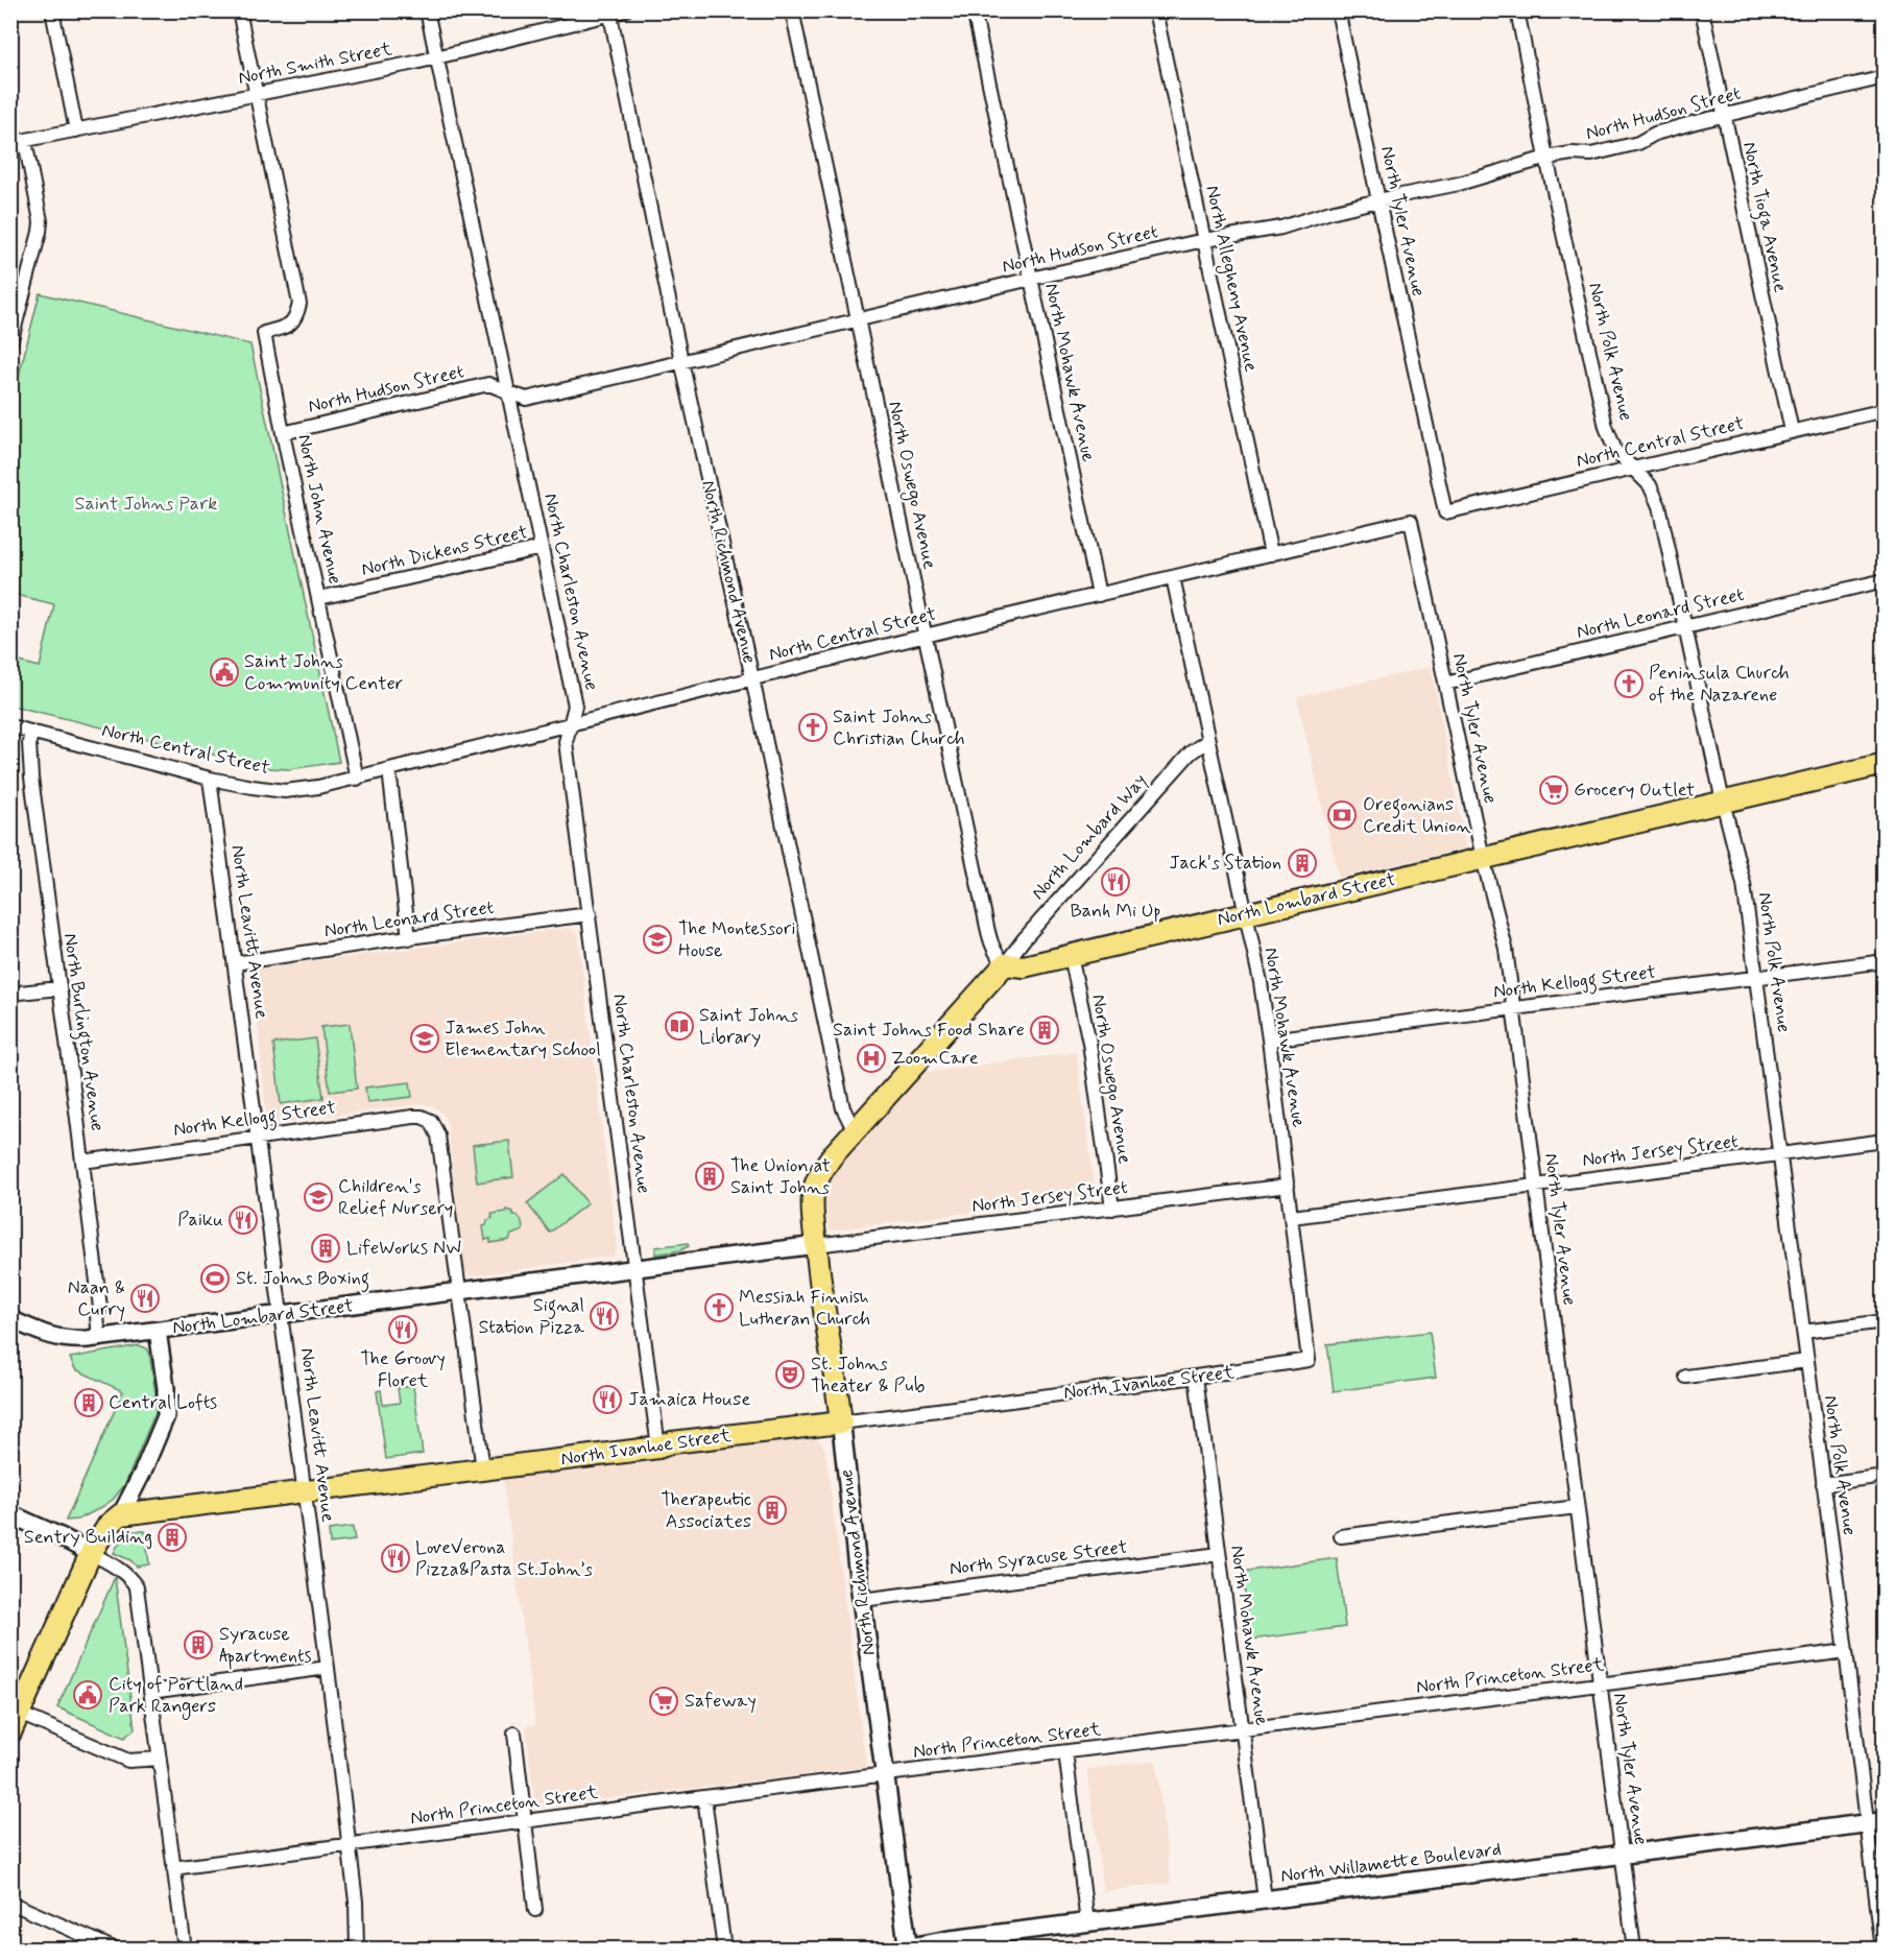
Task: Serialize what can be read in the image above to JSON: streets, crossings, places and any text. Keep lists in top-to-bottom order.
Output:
{
  "streets": {
    "main road": [
      "North Richmond Avenue",
      "North Lombard Street",
      "North Ivanhoe Street",
      "North Willamette Boulevard"
    ],
    "street": [
      "North Smith Street",
      "North Hudson Street",
      "North Tioga Avenue",
      "North Tyler Avenue",
      "North Allegheny Avenue",
      "North Polk Avenue",
      "North Mohawk Avenue",
      "North Central Street",
      "North Oswego Avenue",
      "North John Avenue",
      "North Dickens Street",
      "North Charleston Avenue",
      "North Leonard Street",
      "North Lombard Way",
      "North Leavitt Avenue",
      "North Kellogg Street",
      "North Burlington Avenue",
      "North Jersey Street",
      "North Syracuse Street",
      "North Princeton Street"
    ]
  },
  "crossings": [
    ["North Smith Street", "North John Avenue"],
    ["North Smith Street", "North Richmond Avenue"],
    ["North Smith Street", "North Charleston Avenue"],
    ["North Hudson Street", "North Tioga Avenue"],
    ["North Hudson Street", "North Tyler Avenue"],
    ["North Hudson Street", "North Allegheny Avenue"],
    ["North Hudson Street", "North Polk Avenue"],
    ["North Hudson Street", "North Mohawk Avenue"],
    ["North Hudson Street", "North Oswego Avenue"],
    ["North Hudson Street", "North John Avenue"],
    ["North Hudson Street", "North Richmond Avenue"],
    ["North Hudson Street", "North Charleston Avenue"],
    ["North Tioga Avenue", "North Central Street"],
    ["North Tyler Avenue", "North Central Street"],
    ["North Tyler Avenue", "North Leonard Street"],
    ["North Tyler Avenue", "North Lombard Street"],
    ["North Tyler Avenue", "North Kellogg Street"],
    ["North Tyler Avenue", "North Jersey Street"],
    ["North Tyler Avenue", "North Princeton Street"],
    ["North Tyler Avenue", "North Willamette Boulevard"],
    ["North Allegheny Avenue", "North Central Street"],
    ["North Polk Avenue", "North Central Street"],
    ["North Polk Avenue", "North Leonard Street"],
    ["North Polk Avenue", "North Lombard Street"],
    ["North Polk Avenue", "North Kellogg Street"],
    ["North Polk Avenue", "North Jersey Street"],
    ["North Polk Avenue", "North Princeton Street"],
    ["North Polk Avenue", "North Willamette Boulevard"],
    ["North Mohawk Avenue", "North Central Street"],
    ["North Mohawk Avenue", "North Lombard Way"],
    ["North Mohawk Avenue", "North Lombard Street"],
    ["North Mohawk Avenue", "North Kellogg Street"],
    ["North Mohawk Avenue", "North Jersey Street"],
    ["North Mohawk Avenue", "North Ivanhoe Street"],
    ["North Mohawk Avenue", "North Syracuse Street"],
    ["North Mohawk Avenue", "North Princeton Street"],
    ["North Mohawk Avenue", "North Willamette Boulevard"],
    ["North Central Street", "North Oswego Avenue"],
    ["North Central Street", "North John Avenue"],
    ["North Central Street", "North Richmond Avenue"],
    ["North Central Street", "North Charleston Avenue"],
    ["North Central Street", "North Leavitt Avenue"],
    ["North Central Street", "North Burlington Avenue"],
    ["North Oswego Avenue", "North Lombard Way"],
    ["North Oswego Avenue", "North Lombard Street"],
    ["North Oswego Avenue", "North Jersey Street"],
    ["North John Avenue", "North Dickens Street"],
    ["North Dickens Street", "North Charleston Avenue"],
    ["North Richmond Avenue", "North Lombard Street"],
    ["North Richmond Avenue", "North Jersey Street"],
    ["North Richmond Avenue", "North Ivanhoe Street"],
    ["North Richmond Avenue", "North Syracuse Street"],
    ["North Richmond Avenue", "North Princeton Street"],
    ["North Richmond Avenue", "North Willamette Boulevard"],
    ["North Charleston Avenue", "North Leonard Street"],
    ["North Charleston Avenue", "North Lombard Street"],
    ["North Charleston Avenue", "North Ivanhoe Street"],
    ["North Leonard Street", "North Leavitt Avenue"],
    ["North Lombard Way", "North Lombard Street"],
    ["North Lombard Street", "North Leavitt Avenue"],
    ["North Lombard Street", "North Kellogg Street"],
    ["North Lombard Street", "North Burlington Avenue"],
    ["North Lombard Street", "North Jersey Street"],
    ["North Leavitt Avenue", "North Kellogg Street"],
    ["North Leavitt Avenue", "North Ivanhoe Street"],
    ["North Leavitt Avenue", "North Princeton Street"],
    ["North Kellogg Street", "North Burlington Avenue"]
  ],
  "parks": ["Saint Johns Park"],
  "places": {
    "public building": ["Saint Johns Community Center", "City of Portland Park Rangers"],
    "church": ["Peninsula Church of the Nazarene", "Saint Johns Christian Church", "Messiah Finnish Lutheran Church"],
    "supermarket": ["Grocery Outlet", "Safeway"],
    "bank": ["Oregonians Credit Union"],
    "building": [
      "Jack's Station",
      "Saint Johns Food Share",
      "The Union at Saint Johns",
      "LifeWorks NW",
      "Central Lofts",
      "Therapeutic Associates",
      "Sentry Building",
      "Syracuse Apartments"
    ],
    "restaurant": [
      "Banh Mi Up",
      "Paiku",
      "Naan & Curry",
      "Signal Station Pizza",
      "The Groovy Floret",
      "Jamaica House",
      "LoveVerona Pizza&Pasta St.John’s"
    ],
    "school or university": ["The Montessori House", "James John Elementary School", "Children's Relief Nursery"],
    "library": ["Saint Johns Library"],
    "hospital": ["ZoomCare"],
    "sports": ["St. Johns Boxing"],
    "theatre": ["St. Johns Theater & Pub"]
  }
}
